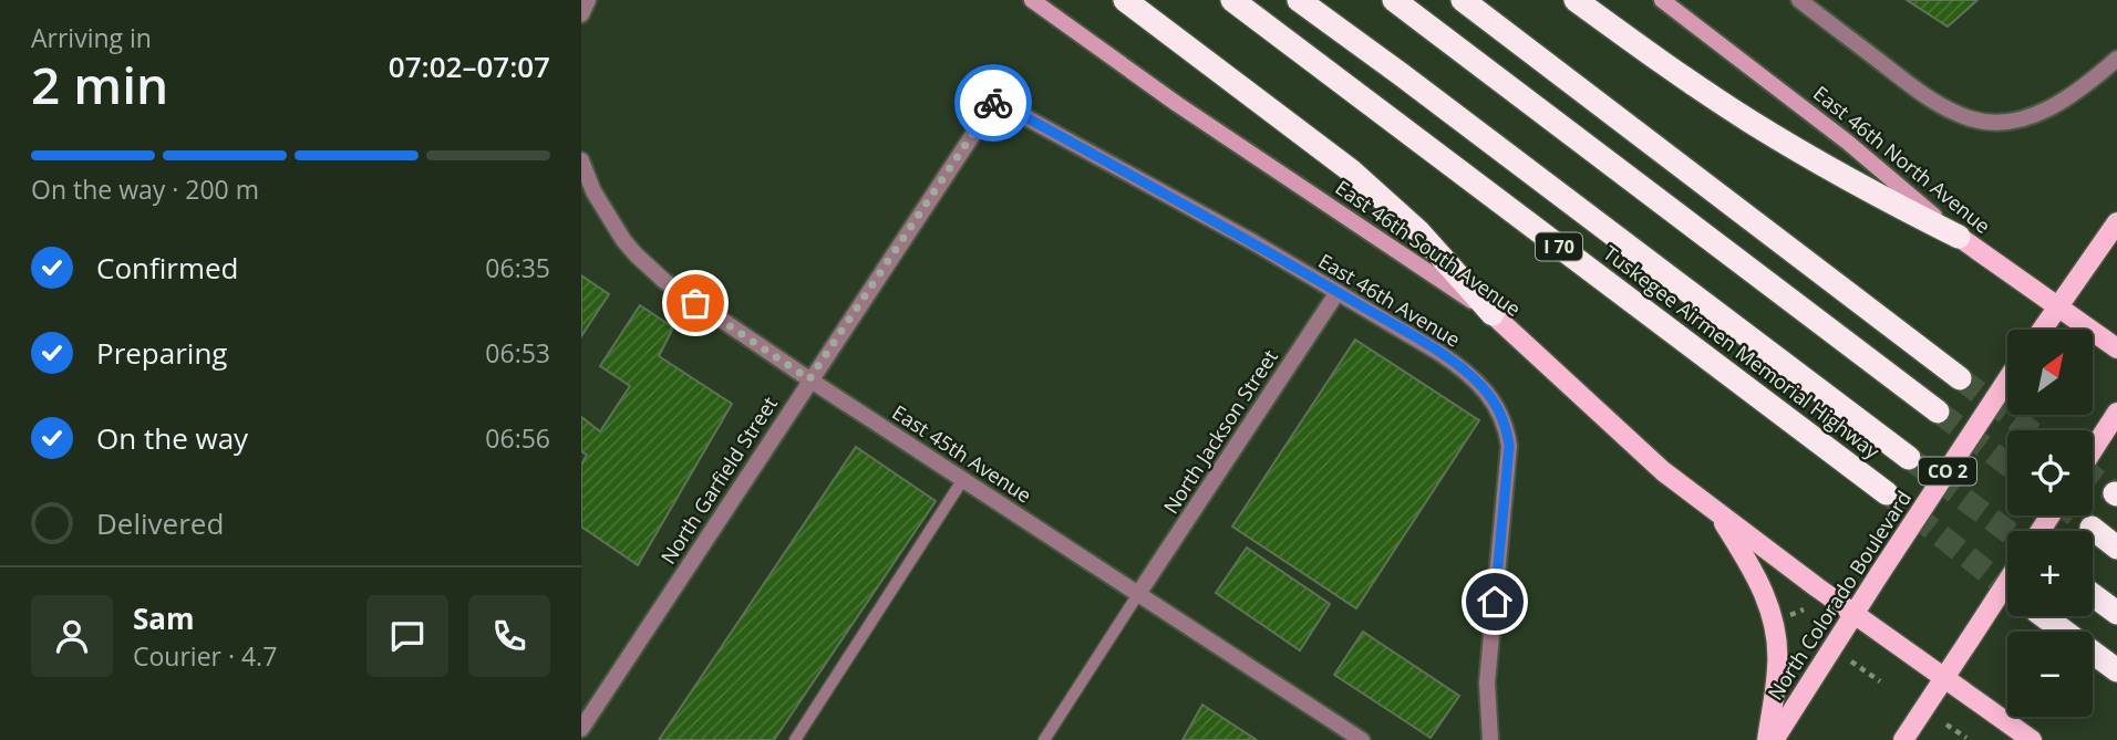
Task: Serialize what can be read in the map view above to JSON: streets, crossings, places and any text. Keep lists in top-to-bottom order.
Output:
{
  "streets": {
    "highway": ["I 70", "Tuskegee Airmen Memorial Highway"],
    "main road": [
      "East 46th North Avenue",
      "East 46th South Avenue",
      "CO 2",
      "North Colorado Boulevard"
    ],
    "street": [
      "East 46th Avenue",
      "North Jackson Street",
      "East 45th Avenue",
      "North Garfield Street"
    ]
  },
  "crossings": [
    ["East 46th South Avenue", "North Colorado Boulevard"],
    ["East 46th Avenue", "North Jackson Street"],
    ["East 46th Avenue", "North Garfield Street"],
    ["North Jackson Street", "East 45th Avenue"],
    ["East 45th Avenue", "North Garfield Street"]
  ],
  "north": "top right",
  "page": {
    "heading": ["2 min", "Arriving in", "07:02–07:07"],
    "panel": ["Sam", "Courier · 4.7"],
    "bar": "On the way · 200 m",
    "list": [
      ["Confirmed", "06:35"],
      ["Preparing", "06:53"],
      ["On the way", "06:56"],
      "Delivered"
    ],
    "map_buttons": ["+", "−"]
  }
}
